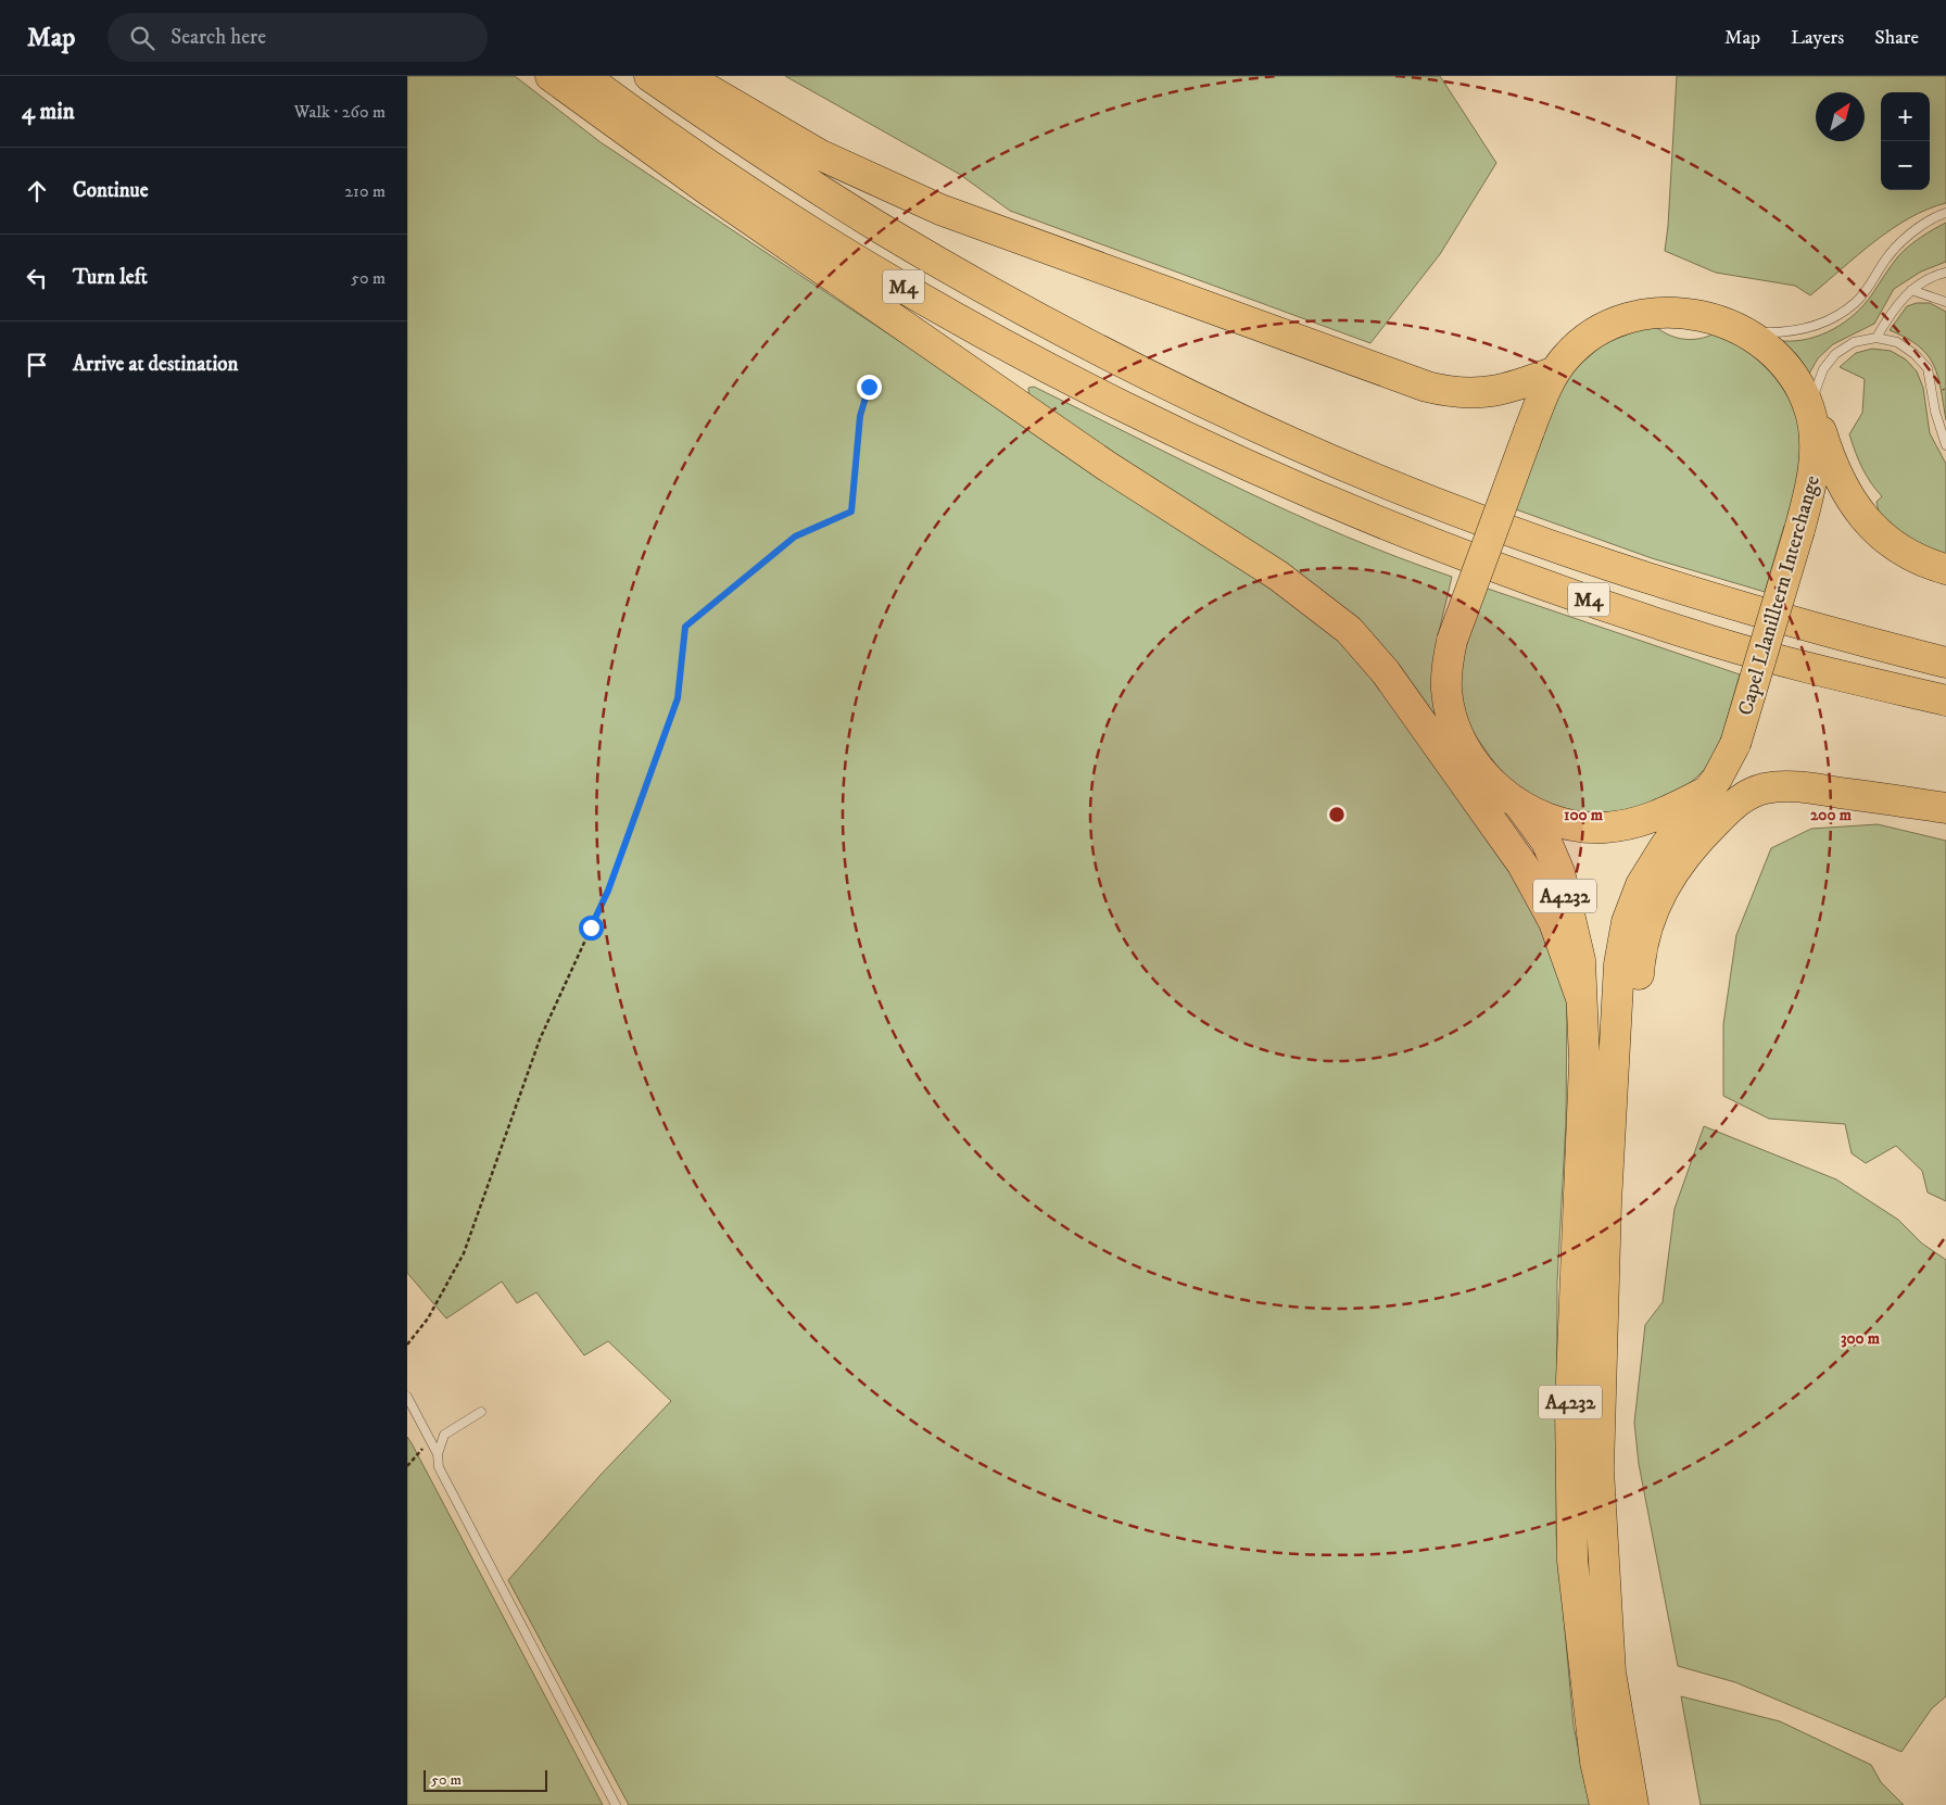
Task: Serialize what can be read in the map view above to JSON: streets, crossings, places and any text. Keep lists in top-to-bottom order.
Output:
{
  "streets": {
    "highway": ["M4", "Capel Llanilltern Interchange", "A4232"]
  },
  "crossings": [
    ["Capel Llanilltern Interchange", "A4232"]
  ],
  "scale_bar": "50 m",
  "north": "top right",
  "page": {
    "header": "Map",
    "search": "Search here",
    "nav": ["Map", "Layers", "Share"],
    "heading": ["4 min", "Walk · 260 m"],
    "map_buttons": ["+", "−"],
    "list": [
      ["Continue", "210 m"],
      ["Turn left", "50 m"],
      "Arrive at destination"
    ],
    "scale": "50 m"
  },
  "rings": ["100 m", "200 m", "300 m"]
}
